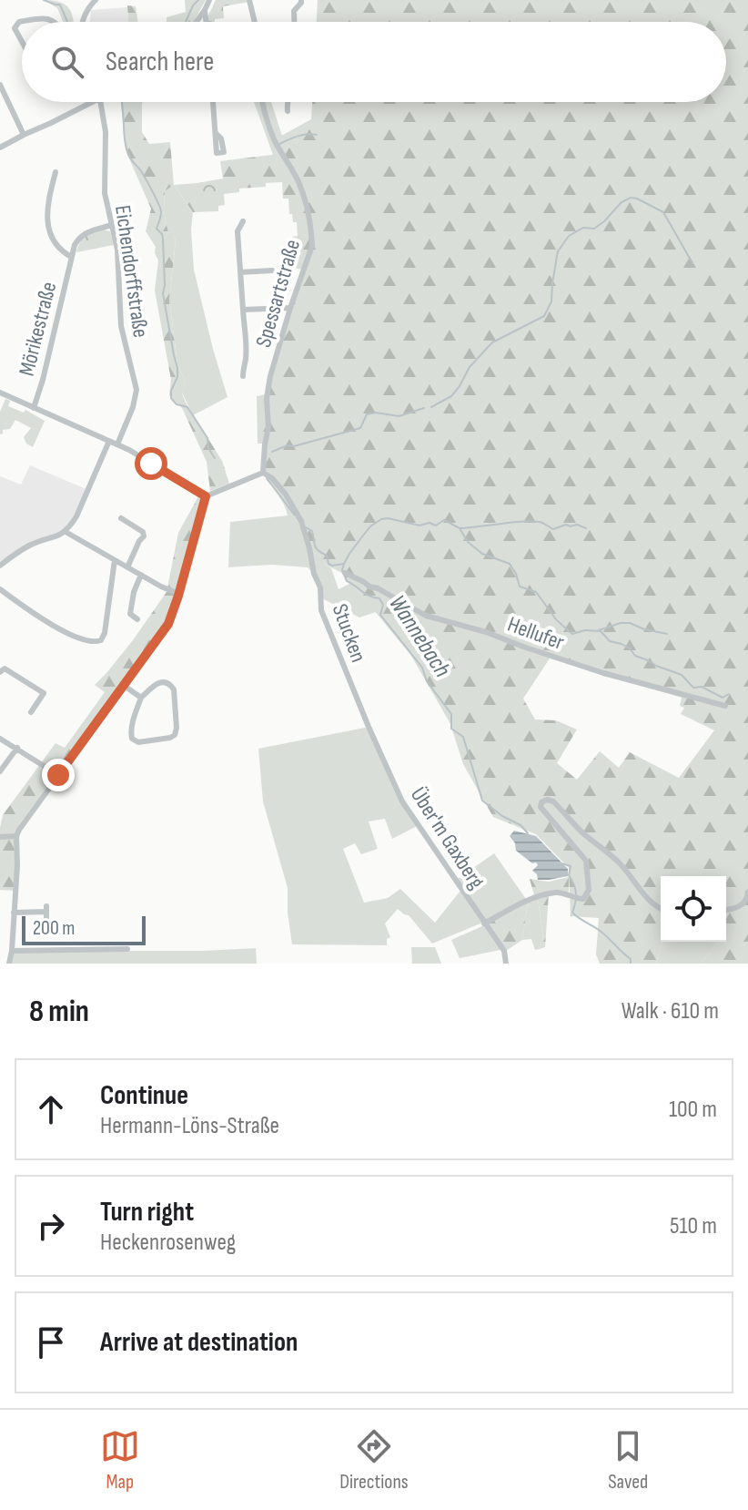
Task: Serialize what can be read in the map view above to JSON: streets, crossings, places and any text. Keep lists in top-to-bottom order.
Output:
{
  "streets": {
    "street": [
      "Eichendorffstraße",
      "Spessartstraße",
      "Mörikestraße",
      "Stucken",
      "Hellufer",
      "Über'm Gaxberg"
    ]
  },
  "crossings": [
    ["Eichendorffstraße", "Mörikestraße"],
    ["Spessartstraße", "Stucken"],
    ["Stucken", "Über'm Gaxberg"]
  ],
  "water": ["Wannebach"],
  "scale_bar": "200 m",
  "page": {
    "search": "Search here",
    "scale": "200 m",
    "heading": ["8 min", "Walk · 610 m"],
    "list": [
      ["Continue", "Hermann-Löns-Straße", "100 m"],
      ["Turn right", "Heckenrosenweg", "510 m"],
      "Arrive at destination"
    ],
    "nav": ["Map", "Directions", "Saved"]
  }
}
